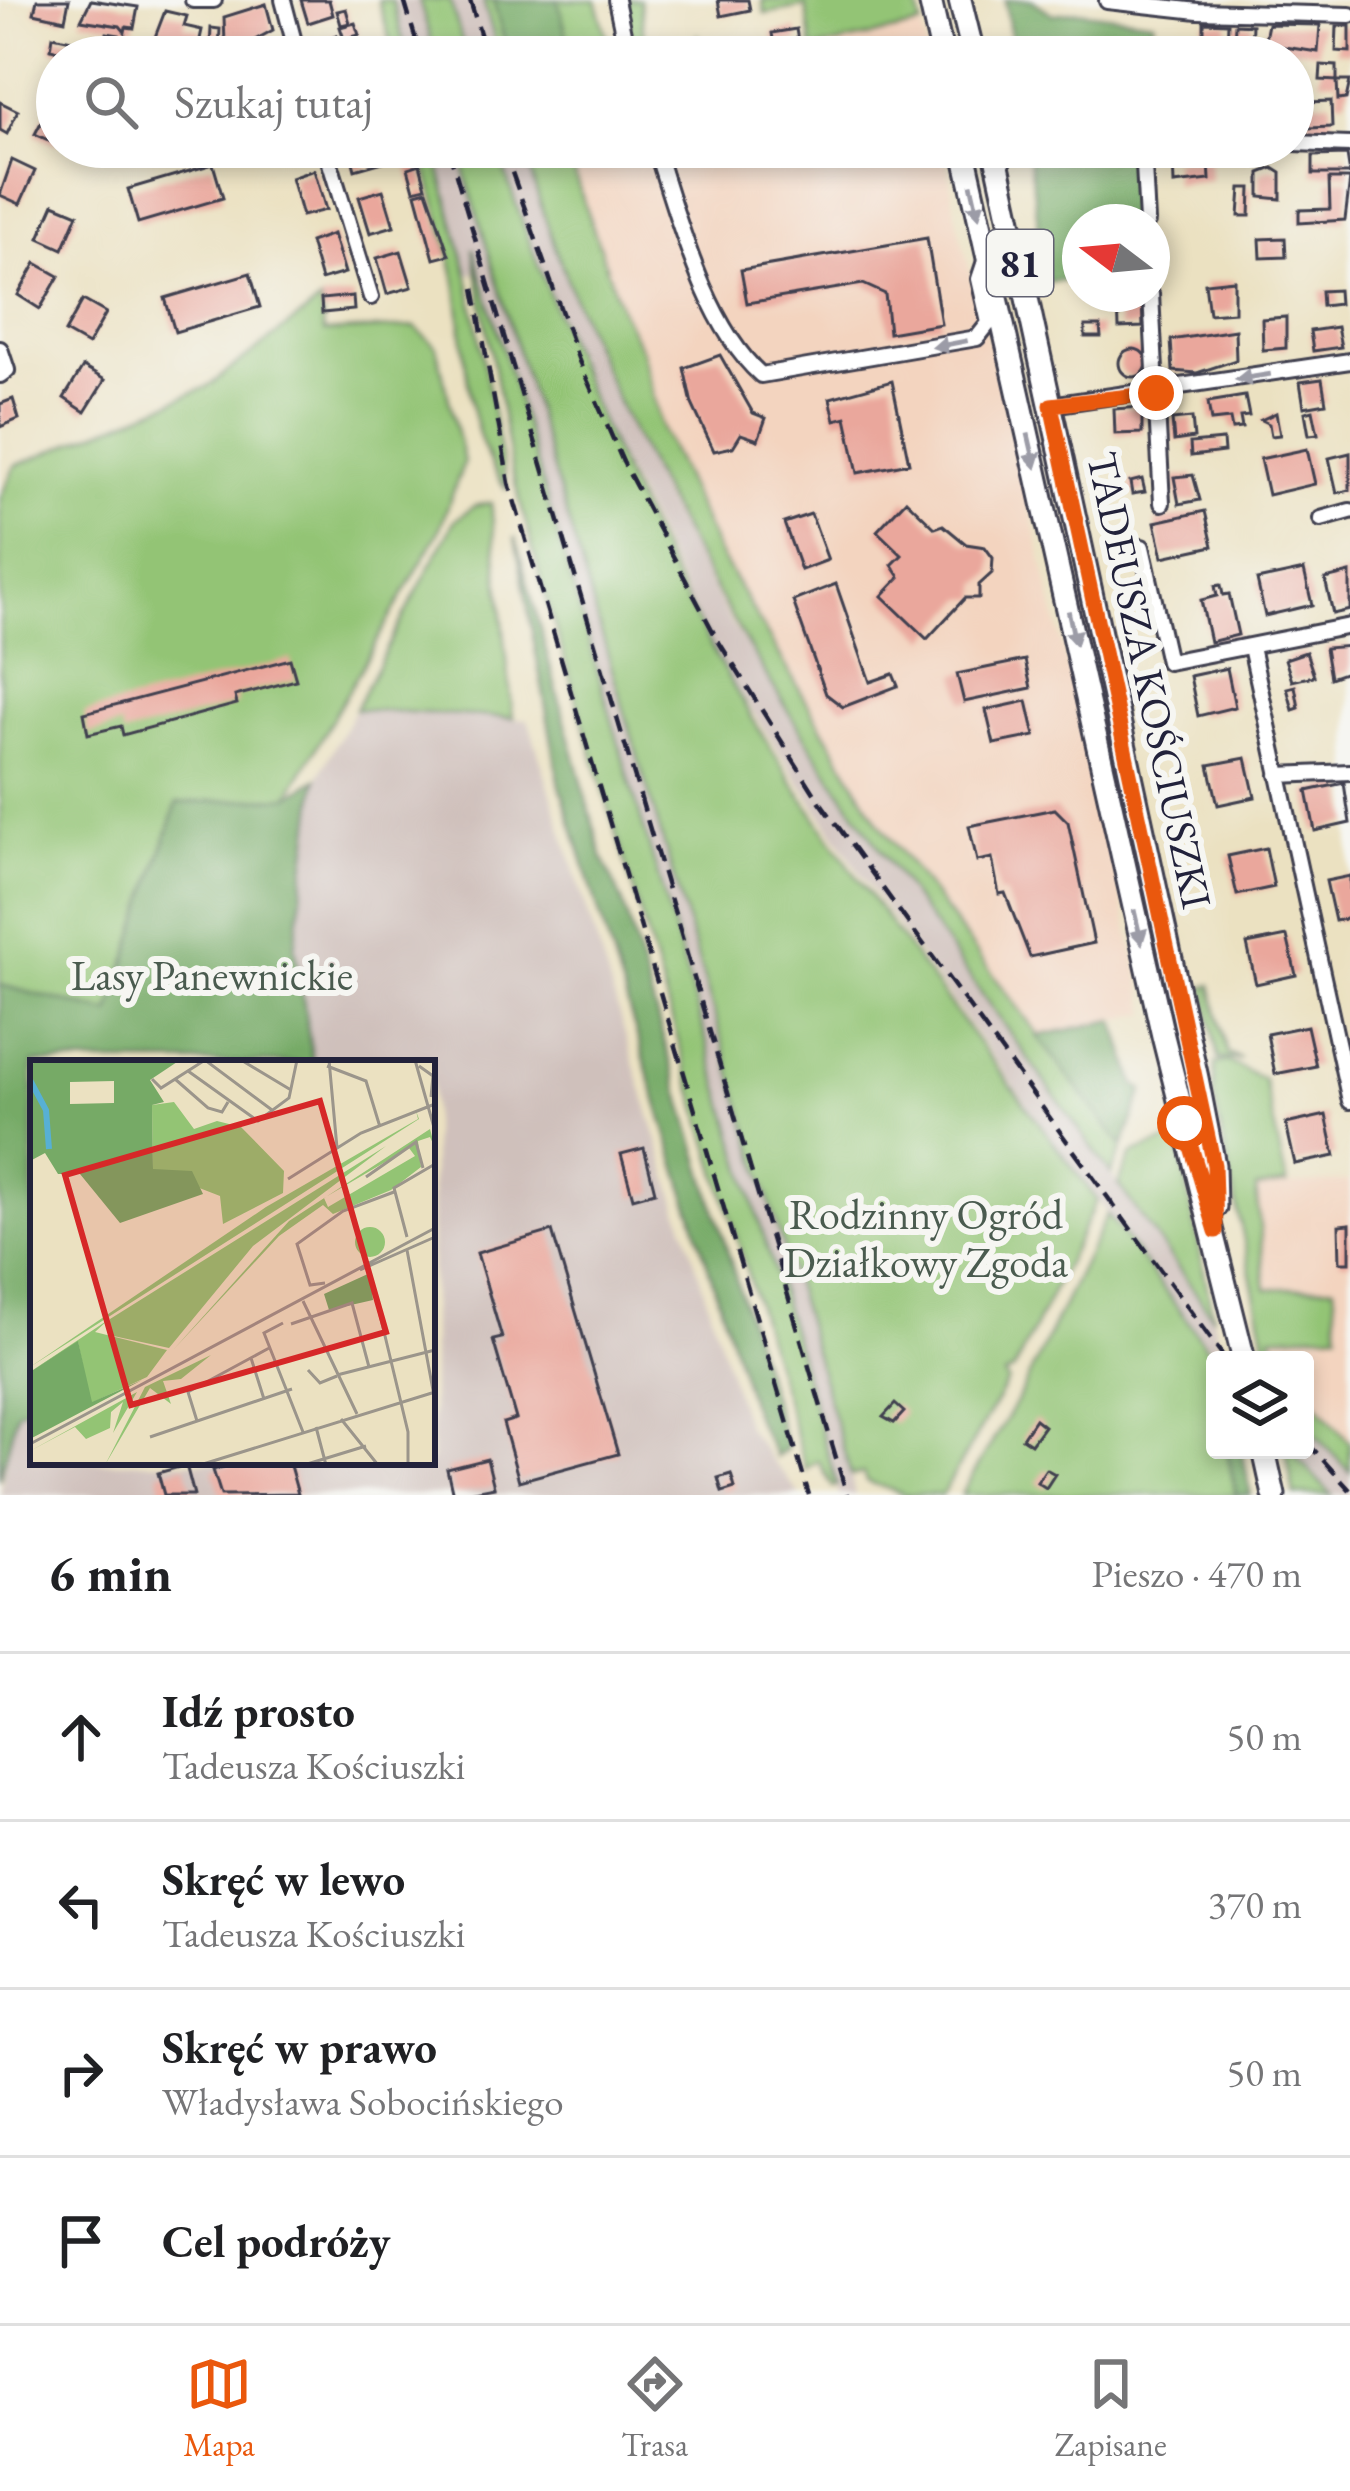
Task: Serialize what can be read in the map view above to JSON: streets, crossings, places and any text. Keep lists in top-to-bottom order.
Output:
{
  "streets": {
    "main road": ["81", "TADEUSZA KOŚCIUSZKI"]
  },
  "parks": ["Lasy Panewnickie", "Rodzinny Ogród Działkowy Zgoda"],
  "north": "left",
  "page": {
    "search": "Szukaj tutaj",
    "heading": ["6 min", "Pieszo · 470 m"],
    "list": [
      ["Idź prosto", "Tadeusza Kościuszki", "50 m"],
      ["Skręć w lewo", "Tadeusza Kościuszki", "370 m"],
      ["Skręć w prawo", "Władysława Sobocińskiego", "50 m"],
      "Cel podróży"
    ],
    "nav": ["Mapa", "Trasa", "Zapisane"]
  }
}
